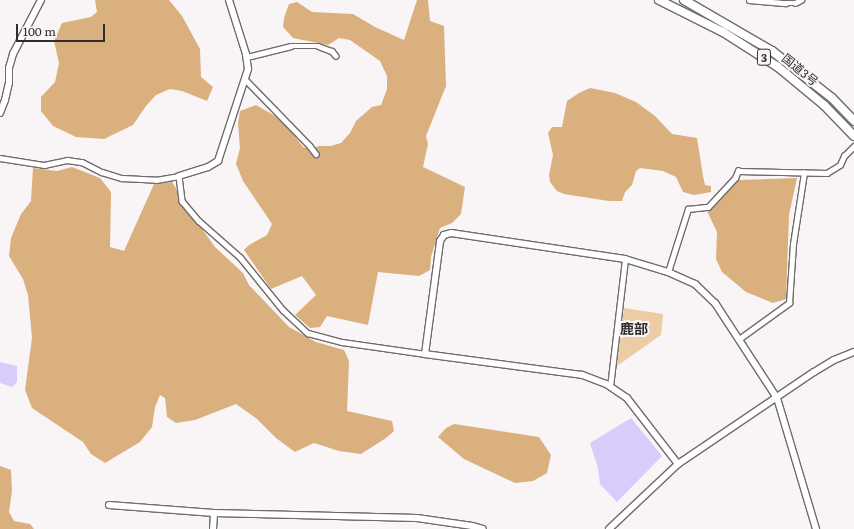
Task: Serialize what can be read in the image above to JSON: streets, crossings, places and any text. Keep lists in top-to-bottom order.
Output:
{
  "streets": {
    "highway": ["3", "国道3号"]
  },
  "districts": ["鹿部"],
  "scale_bar": "100 m"
}
